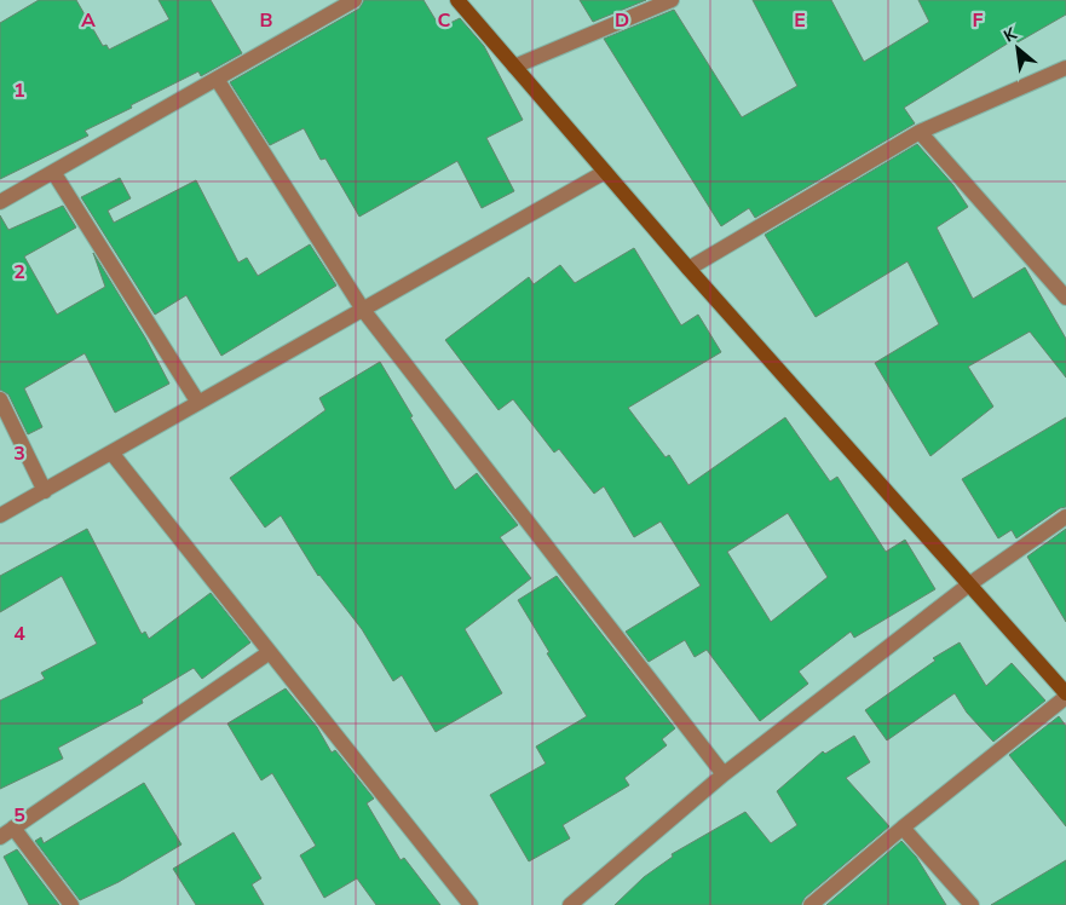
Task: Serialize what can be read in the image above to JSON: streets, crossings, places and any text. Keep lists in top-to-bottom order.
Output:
{
  "north": "top left",
  "grid": {
    "columns": [
      "A",
      "B",
      "C",
      "D",
      "E",
      "F"
    ],
    "rows": [
      "1",
      "2",
      "3",
      "4",
      "5"
    ]
  }
}
